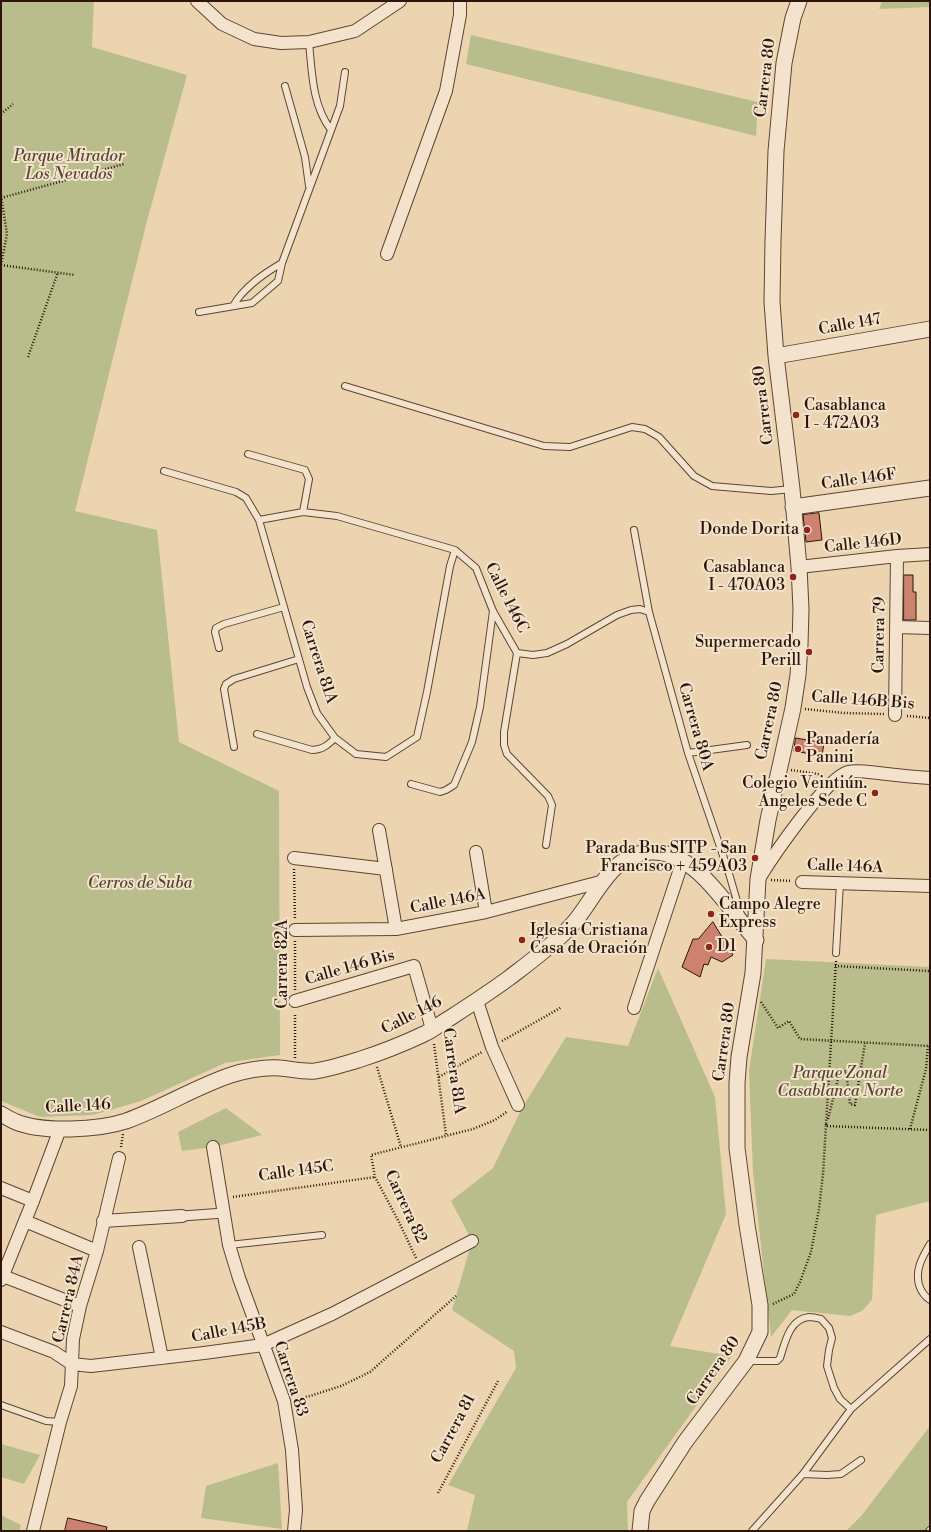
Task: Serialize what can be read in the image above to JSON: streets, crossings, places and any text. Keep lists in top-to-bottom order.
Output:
{
  "streets": {
    "street": [
      "Carrera 80",
      "Calle 147",
      "Calle 146F",
      "Calle 146D",
      "Carrera 79",
      "Carrera 81A",
      "Calle 146A",
      "Calle 146 Bis",
      "Calle 146",
      "Carrera 84A",
      "Calle 145B",
      "Carrera 83"
    ],
    "lane": ["Calle 146C", "Carrera 80A"],
    "path": [
      "Calle 146B Bis",
      "Carrera 82A",
      "Calle 145C",
      "Carrera 82",
      "Carrera 81"
    ]
  },
  "crossings": [
    ["Carrera 80", "Calle 147"],
    ["Carrera 80", "Calle 146F"],
    ["Carrera 80", "Calle 146D"],
    ["Carrera 80", "Calle 146B Bis"],
    ["Carrera 80", "Calle 146A"],
    ["Carrera 80", "Calle 146"],
    ["Calle 146D", "Carrera 79"],
    ["Calle 146C", "Carrera 81A"],
    ["Calle 146C", "Carrera 80A"],
    ["Carrera 79", "Calle 146B Bis"],
    ["Carrera 81A", "Calle 146 Bis"],
    ["Carrera 81A", "Calle 146"],
    ["Carrera 80A", "Calle 146"],
    ["Calle 146A", "Carrera 82A"],
    ["Calle 146A", "Calle 146"],
    ["Carrera 82A", "Calle 146 Bis"],
    ["Carrera 82A", "Calle 146"],
    ["Calle 145C", "Carrera 82"],
    ["Calle 145C", "Carrera 83"],
    ["Carrera 82", "Calle 145B"],
    ["Carrera 84A", "Calle 145B"],
    ["Calle 145B", "Carrera 83"]
  ],
  "parks": ["Parque Mirador Los Nevados", "Cerros de Suba", "Parque Zonal Casablanca Norte"],
  "places": [
    "Casablanca I - 472A03",
    "Donde Dorita",
    "Casablanca I - 470A03",
    "Supermercado Perill",
    "Panadería Panini",
    "Colegio Veintiún. Ángeles Sede C",
    "Parada Bus SITP - San Francisco + 459A03",
    "Campo Alegre Express",
    "Iglesia Cristiana Casa de Oración",
    "D1"
  ]
}
